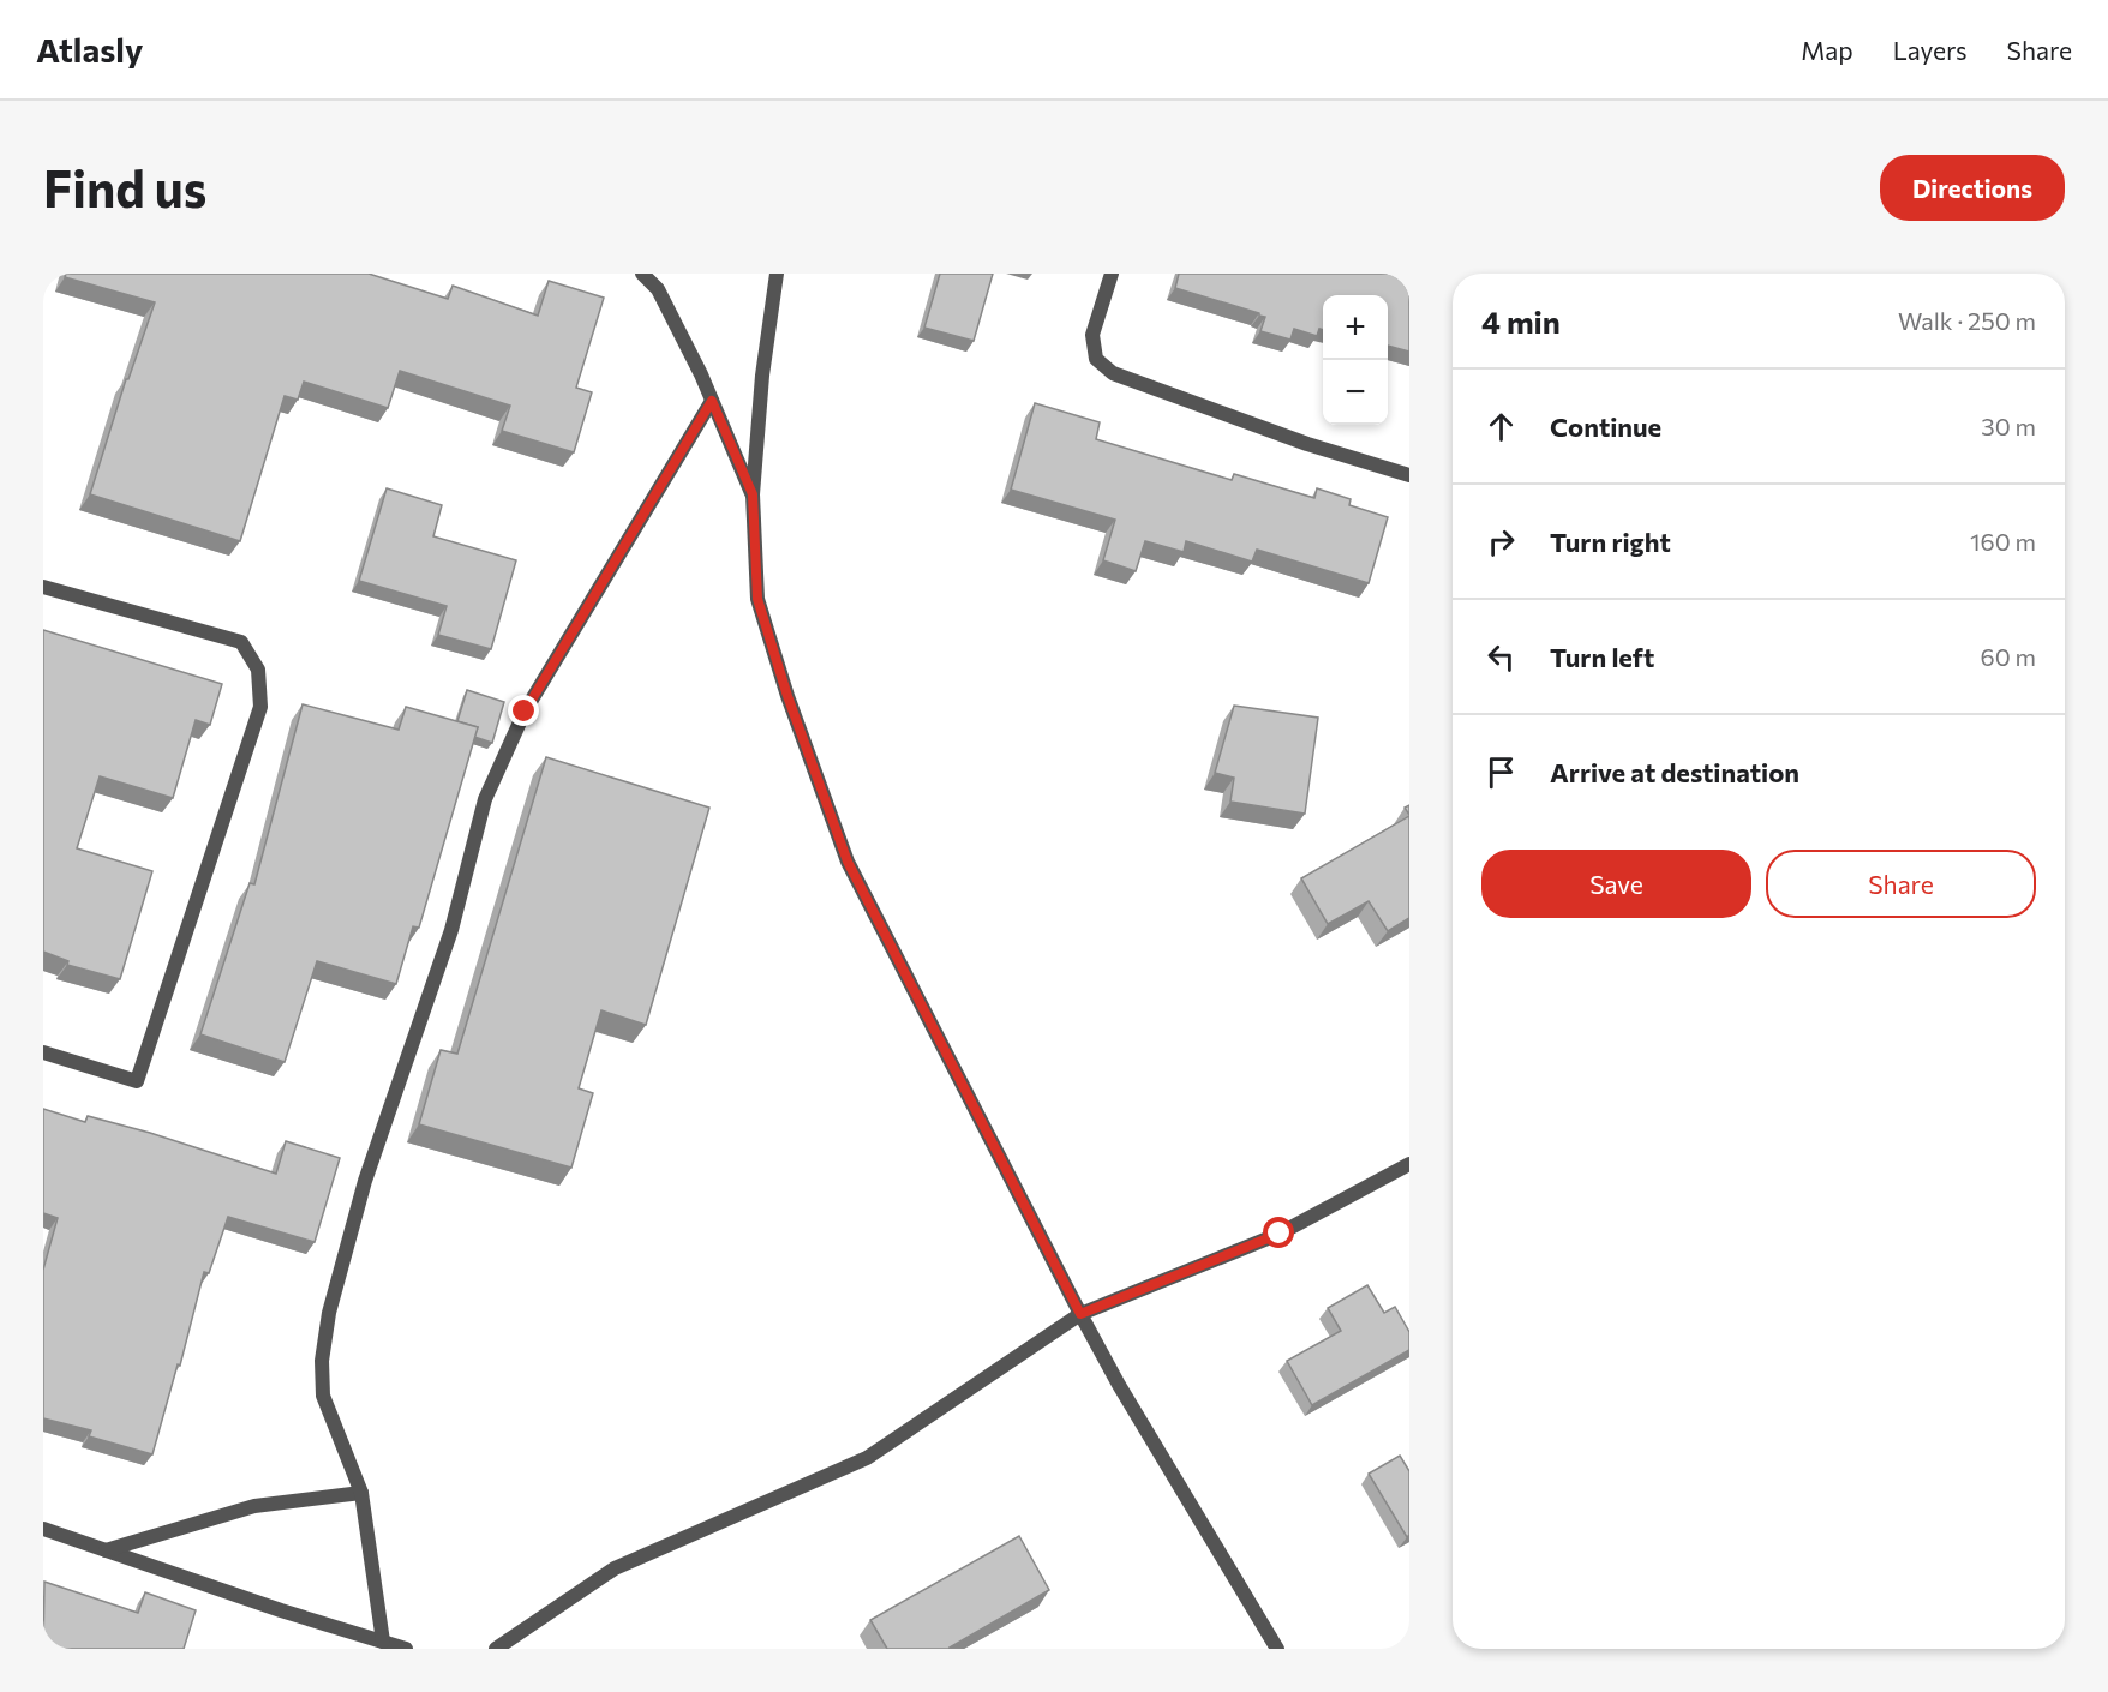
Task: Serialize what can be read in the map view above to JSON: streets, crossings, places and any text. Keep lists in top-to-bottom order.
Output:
{
  "page": {
    "header": "Atlasly",
    "nav": ["Map", "Layers", "Share"],
    "buttons": [
      "Directions",
      ["Save", "Share"]
    ],
    "title": "Find us",
    "heading": ["4 min", "Walk · 250 m"],
    "map_buttons": ["+", "−"],
    "list": [
      ["Continue", "30 m"],
      ["Turn right", "160 m"],
      ["Turn left", "60 m"],
      "Arrive at destination"
    ]
  }
}
